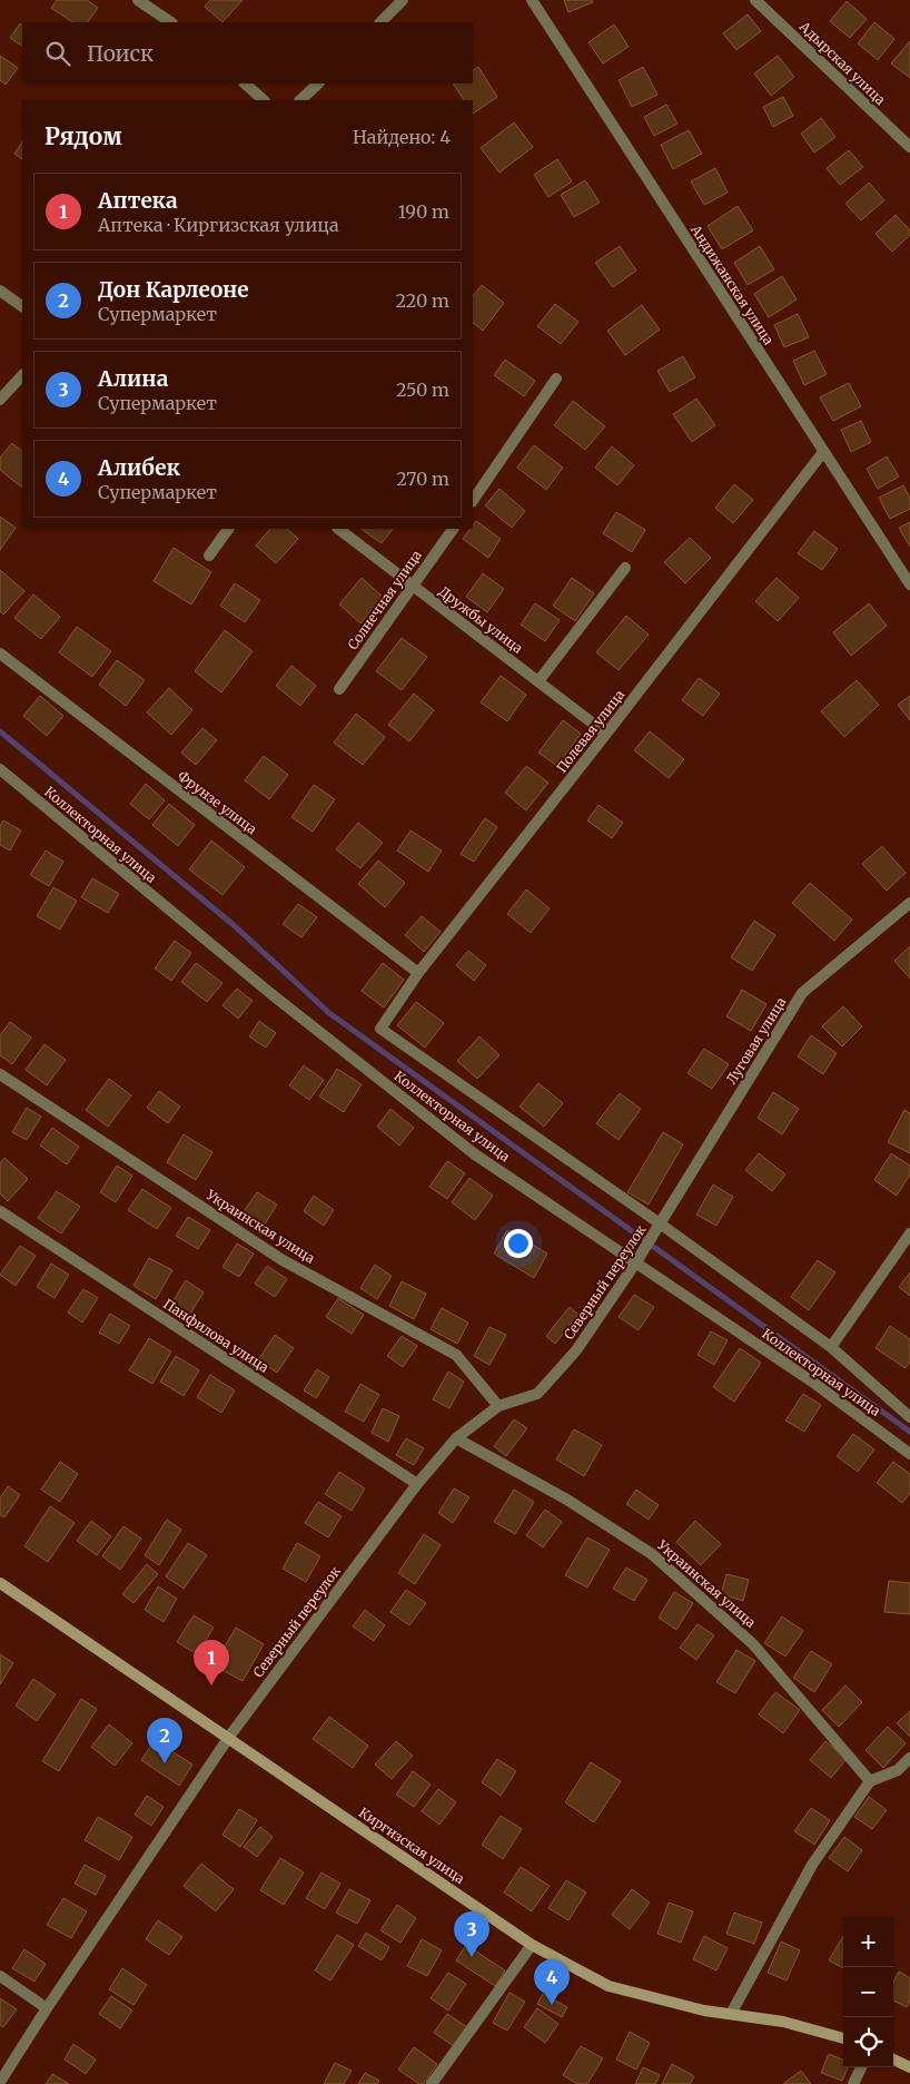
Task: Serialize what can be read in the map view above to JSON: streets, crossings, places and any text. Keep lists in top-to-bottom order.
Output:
{
  "streets": {
    "main road": ["Киргизская улица"],
    "street": [
      "Адырская улица",
      "Андижанская улица",
      "Солнечная улица",
      "Дружбы улица",
      "Полевая улица",
      "Фрунзе улица",
      "Коллекторная улица",
      "Луговая улица",
      "Украинская улица",
      "Северный переулок",
      "Панфилова улица"
    ]
  },
  "crossings": [
    ["Андижанская улица", "Полевая улица"],
    ["Солнечная улица", "Дружбы улица"],
    ["Дружбы улица", "Полевая улица"],
    ["Полевая улица", "Фрунзе улица"],
    ["Полевая улица", "Коллекторная улица"],
    ["Коллекторная улица", "Луговая улица"],
    ["Коллекторная улица", "Северный переулок"],
    ["Луговая улица", "Северный переулок"],
    ["Украинская улица", "Северный переулок"],
    ["Северный переулок", "Панфилова улица"],
    ["Северный переулок", "Киргизская улица"]
  ],
  "page": {
    "search": "Поиск",
    "heading": ["Рядом", "Найдено: 4"],
    "list": [
      {
        "mark": "1",
        "name": "Аптека",
        "note": "Аптека · Киргизская улица",
        "value": "190 m"
      },
      {
        "mark": "2",
        "name": "Дон Карлеоне",
        "note": "Супермаркет",
        "value": "220 m"
      },
      {
        "mark": "3",
        "name": "Алина",
        "note": "Супермаркет",
        "value": "250 m"
      },
      {
        "mark": "4",
        "name": "Алибек",
        "note": "Супермаркет",
        "value": "270 m"
      }
    ],
    "pins": [
      "1",
      "2",
      "3",
      "4"
    ],
    "map_buttons": ["+", "−"]
  }
}
